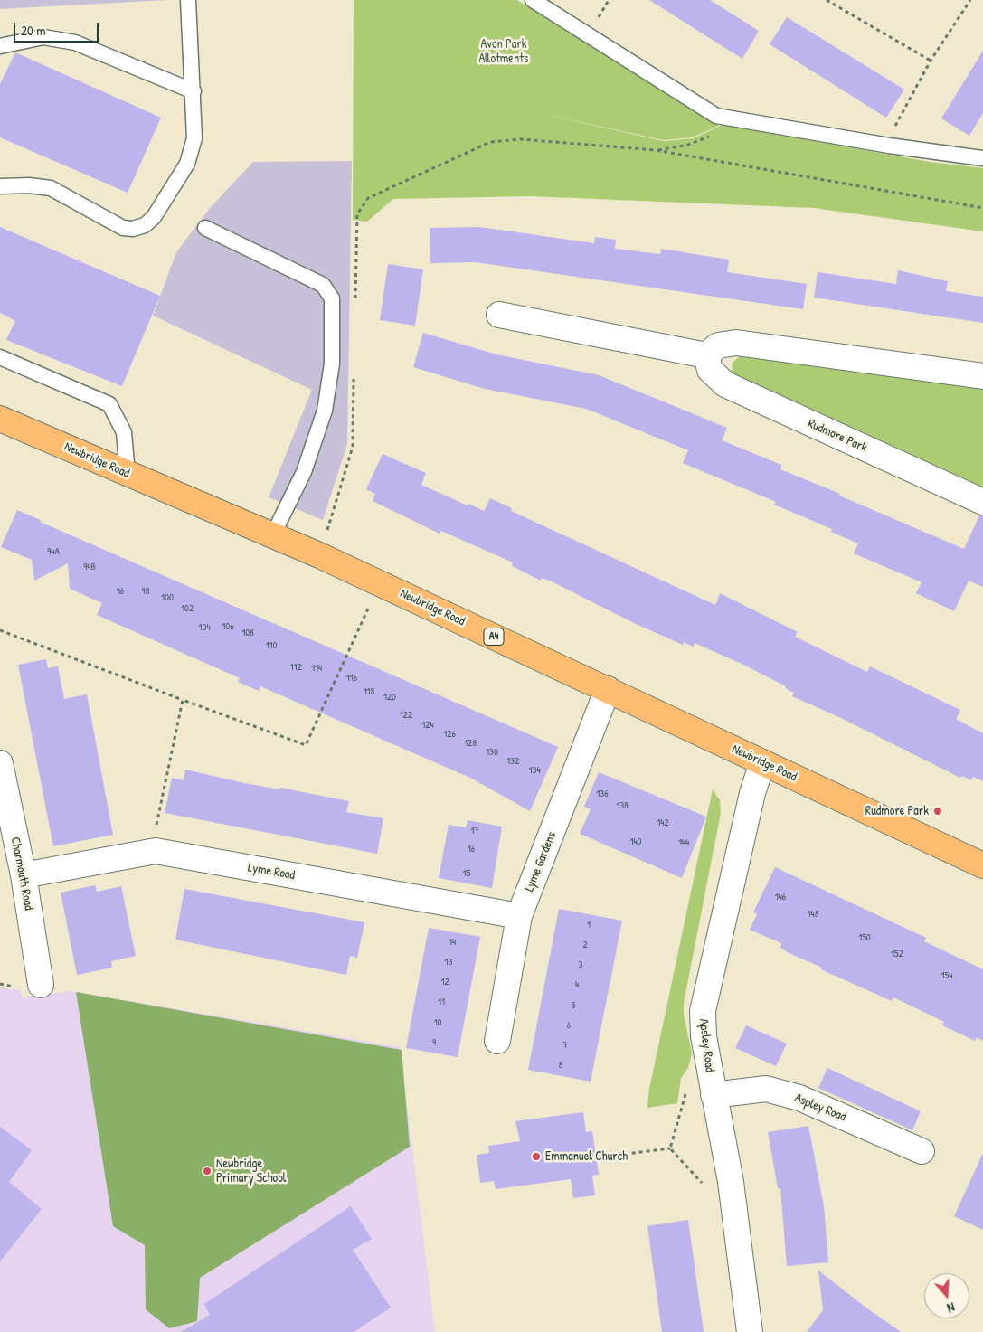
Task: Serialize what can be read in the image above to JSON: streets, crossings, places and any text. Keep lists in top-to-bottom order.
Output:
{
  "streets": {
    "main road": ["Newbridge Road", "A4"],
    "street": [
      "Rudmore Park",
      "Lyme Gardens",
      "Lyme Road",
      "Charmouth Road",
      "Apsley Road",
      "Aspley Road"
    ]
  },
  "crossings": [
    ["Newbridge Road", "Lyme Gardens"],
    ["Newbridge Road", "Apsley Road"],
    ["Lyme Gardens", "Lyme Road"],
    ["Lyme Road", "Charmouth Road"],
    ["Apsley Road", "Aspley Road"]
  ],
  "parks": ["Avon Park Allotments"],
  "places": ["Rudmore Park", "Emmanuel Church", "Newbridge Primary School"],
  "house_numbers": [
    "94A",
    "94B",
    "96",
    "98",
    "100",
    "102",
    "106",
    "104",
    "108",
    "110",
    "112",
    "114",
    "116",
    "118",
    "120",
    "122",
    "124",
    "126",
    "128",
    "130",
    "132",
    "134",
    "136",
    "138",
    "142",
    "17",
    "140",
    "144",
    "16",
    "15",
    "146",
    "148",
    "1",
    "150",
    "14",
    "2",
    "152",
    "13",
    "3",
    "154",
    "12",
    "4",
    "11",
    "5",
    "10",
    "6",
    "9",
    "7",
    "8"
  ],
  "scale_bar": "20 m",
  "north": "bottom"
}
